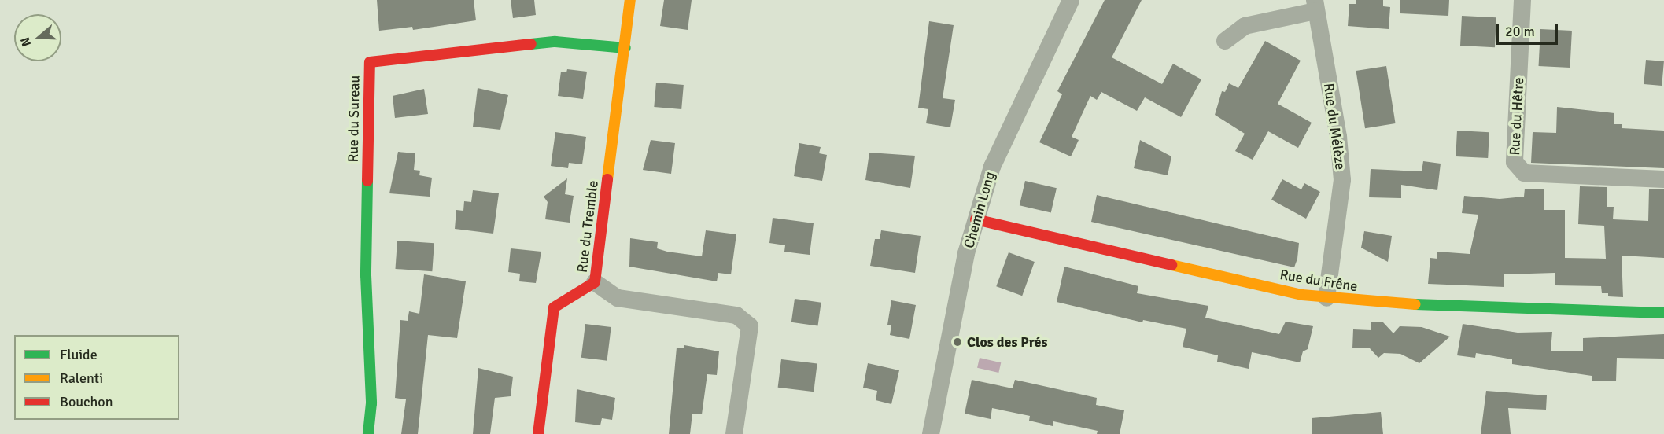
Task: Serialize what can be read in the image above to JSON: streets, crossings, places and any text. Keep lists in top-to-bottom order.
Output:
{
  "streets": {
    "street": [
      "Rue du Hêtre",
      "Rue du Sureau",
      "Rue du Mélèze",
      "Chemin Long",
      "Rue du Tremble",
      "Rue du Frêne"
    ]
  },
  "crossings": [
    ["Rue du Sureau", "Rue du Tremble"],
    ["Rue du Mélèze", "Rue du Frêne"],
    ["Chemin Long", "Rue du Frêne"]
  ],
  "places": ["Clos des Prés"],
  "legend": ["Fluide", "Ralenti", "Bouchon"],
  "scale_bar": "20 m",
  "north": "left"
}
